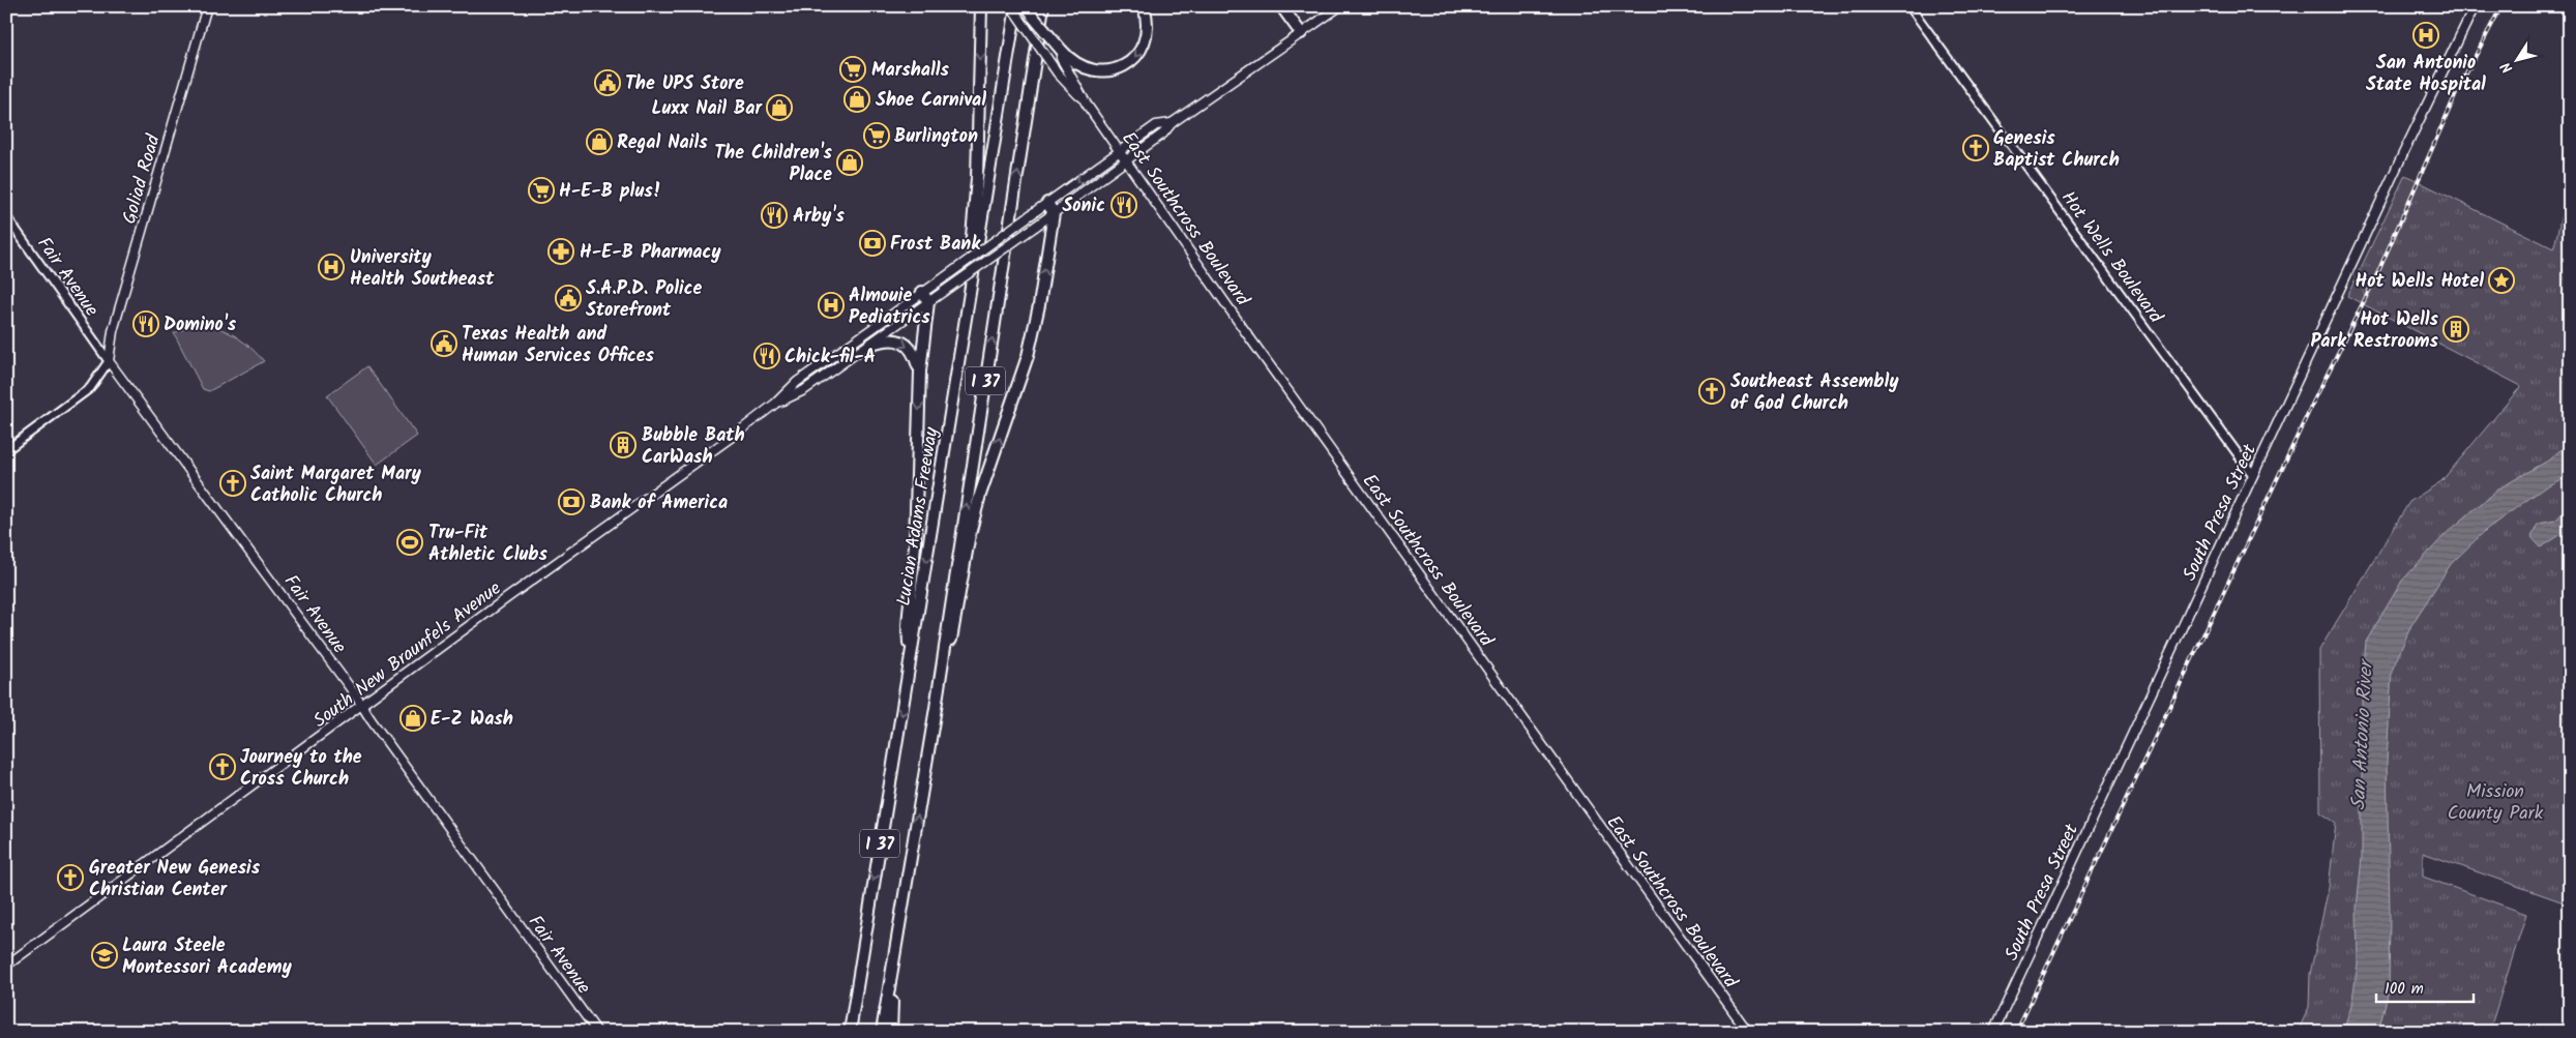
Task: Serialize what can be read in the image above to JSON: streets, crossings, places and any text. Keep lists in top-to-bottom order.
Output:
{
  "streets": {
    "highway": ["I 37", "Lucian Adams Freeway"],
    "main road": [
      "Goliad Road",
      "East Southcross Boulevard",
      "Fair Avenue",
      "South Presa Street",
      "South New Braunfels Avenue"
    ],
    "street": ["Hot Wells Boulevard"]
  },
  "crossings": [
    ["Goliad Road", "Fair Avenue"],
    ["East Southcross Boulevard", "South New Braunfels Avenue"],
    ["Hot Wells Boulevard", "South Presa Street"],
    ["Fair Avenue", "South New Braunfels Avenue"]
  ],
  "water": ["San Antonio River"],
  "parks": ["Mission County Park"],
  "places": {
    "hospital": ["San Antonio State Hospital", "University Health Southeast", "Almouie Pediatrics"],
    "supermarket": ["Marshalls", "Burlington", "H-E-B plus!"],
    "public building": ["The UPS Store", "S.A.P.D. Police Storefront", "Texas Health and Human Services Offices"],
    "shop": [
      "Shoe Carnival",
      "Luxx Nail Bar",
      "Regal Nails",
      "The Children's Place",
      "E-Z Wash"
    ],
    "church": [
      "Genesis Baptist Church",
      "Southeast Assembly of God Church",
      "Saint Margaret Mary Catholic Church",
      "Journey to the Cross Church",
      "Greater New Genesis Christian Center"
    ],
    "restaurant": [
      "Sonic",
      "Arby's",
      "Domino's",
      "Chick-fil-A"
    ],
    "bank": ["Frost Bank", "Bank of America"],
    "pharmacy": ["H-E-B Pharmacy"],
    "place": ["Hot Wells Hotel"],
    "building": ["Hot Wells Park Restrooms", "Bubble Bath CarWash"],
    "sports": ["Tru-Fit Athletic Clubs"],
    "school or university": ["Laura Steele Montessori Academy"]
  },
  "scale_bar": "100 m",
  "north": "bottom left"
}
